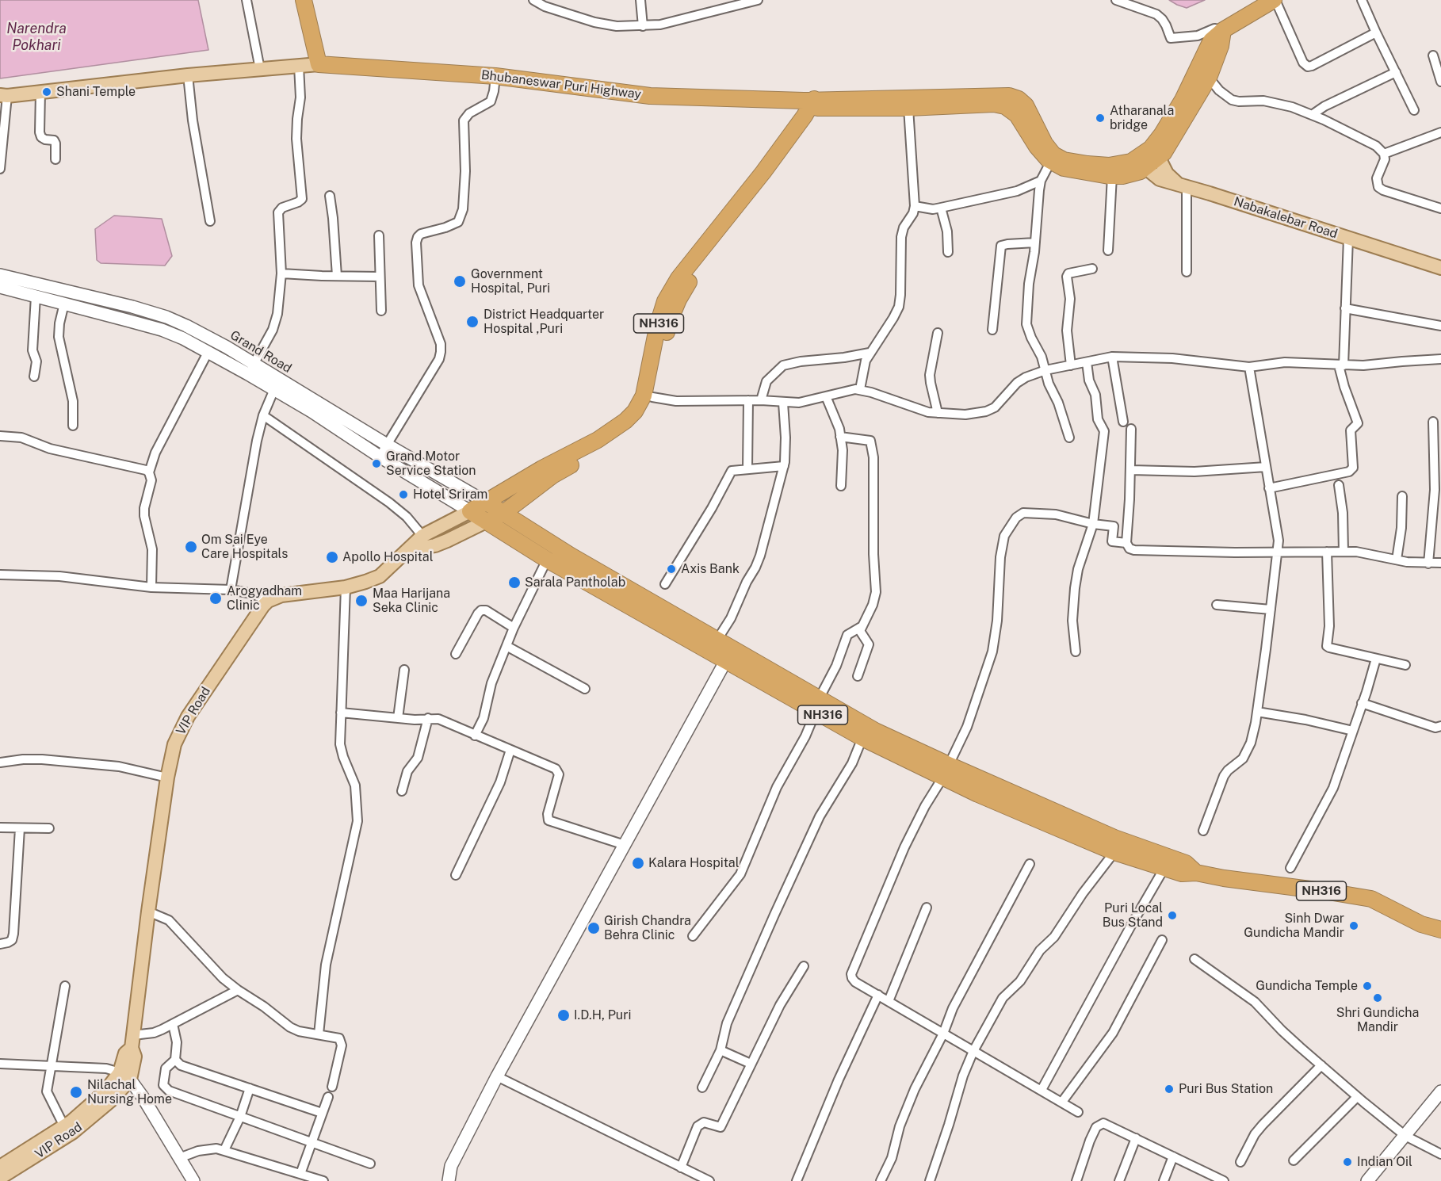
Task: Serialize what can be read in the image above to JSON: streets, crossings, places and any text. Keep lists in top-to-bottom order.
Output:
{
  "streets": {
    "highway": ["Bhubaneswar Puri Highway", "NH316"],
    "main road": ["Nabakalebar Road", "Grand Road", "VIP Road"]
  },
  "crossings": [
    ["Bhubaneswar Puri Highway", "NH316"],
    ["NH316", "Grand Road"]
  ],
  "water": ["Narendra Pokhari"],
  "places": [
    "Shani Temple",
    "Atharanala bridge",
    "Government Hospital, Puri",
    "District Headquarter Hospital ,Puri",
    "Grand Motor Service Station",
    "Hotel Sriram",
    "Om Sai Eye Care Hospitals",
    "Apollo Hospital",
    "Axis Bank",
    "Sarala Pantholab",
    "Arogyadham Clinic",
    "Maa Harijana Seka Clinic",
    "Kalara Hospital",
    "Puri Local Bus Stand",
    "Sinh Dwar Gundicha Mandir",
    "Girish Chandra Behra Clinic",
    "Gundicha Temple",
    "Shri Gundicha Mandir",
    "I.D.H, Puri",
    "Puri Bus Station",
    "Nilachal Nursing Home",
    "Indian Oil"
  ]
}
